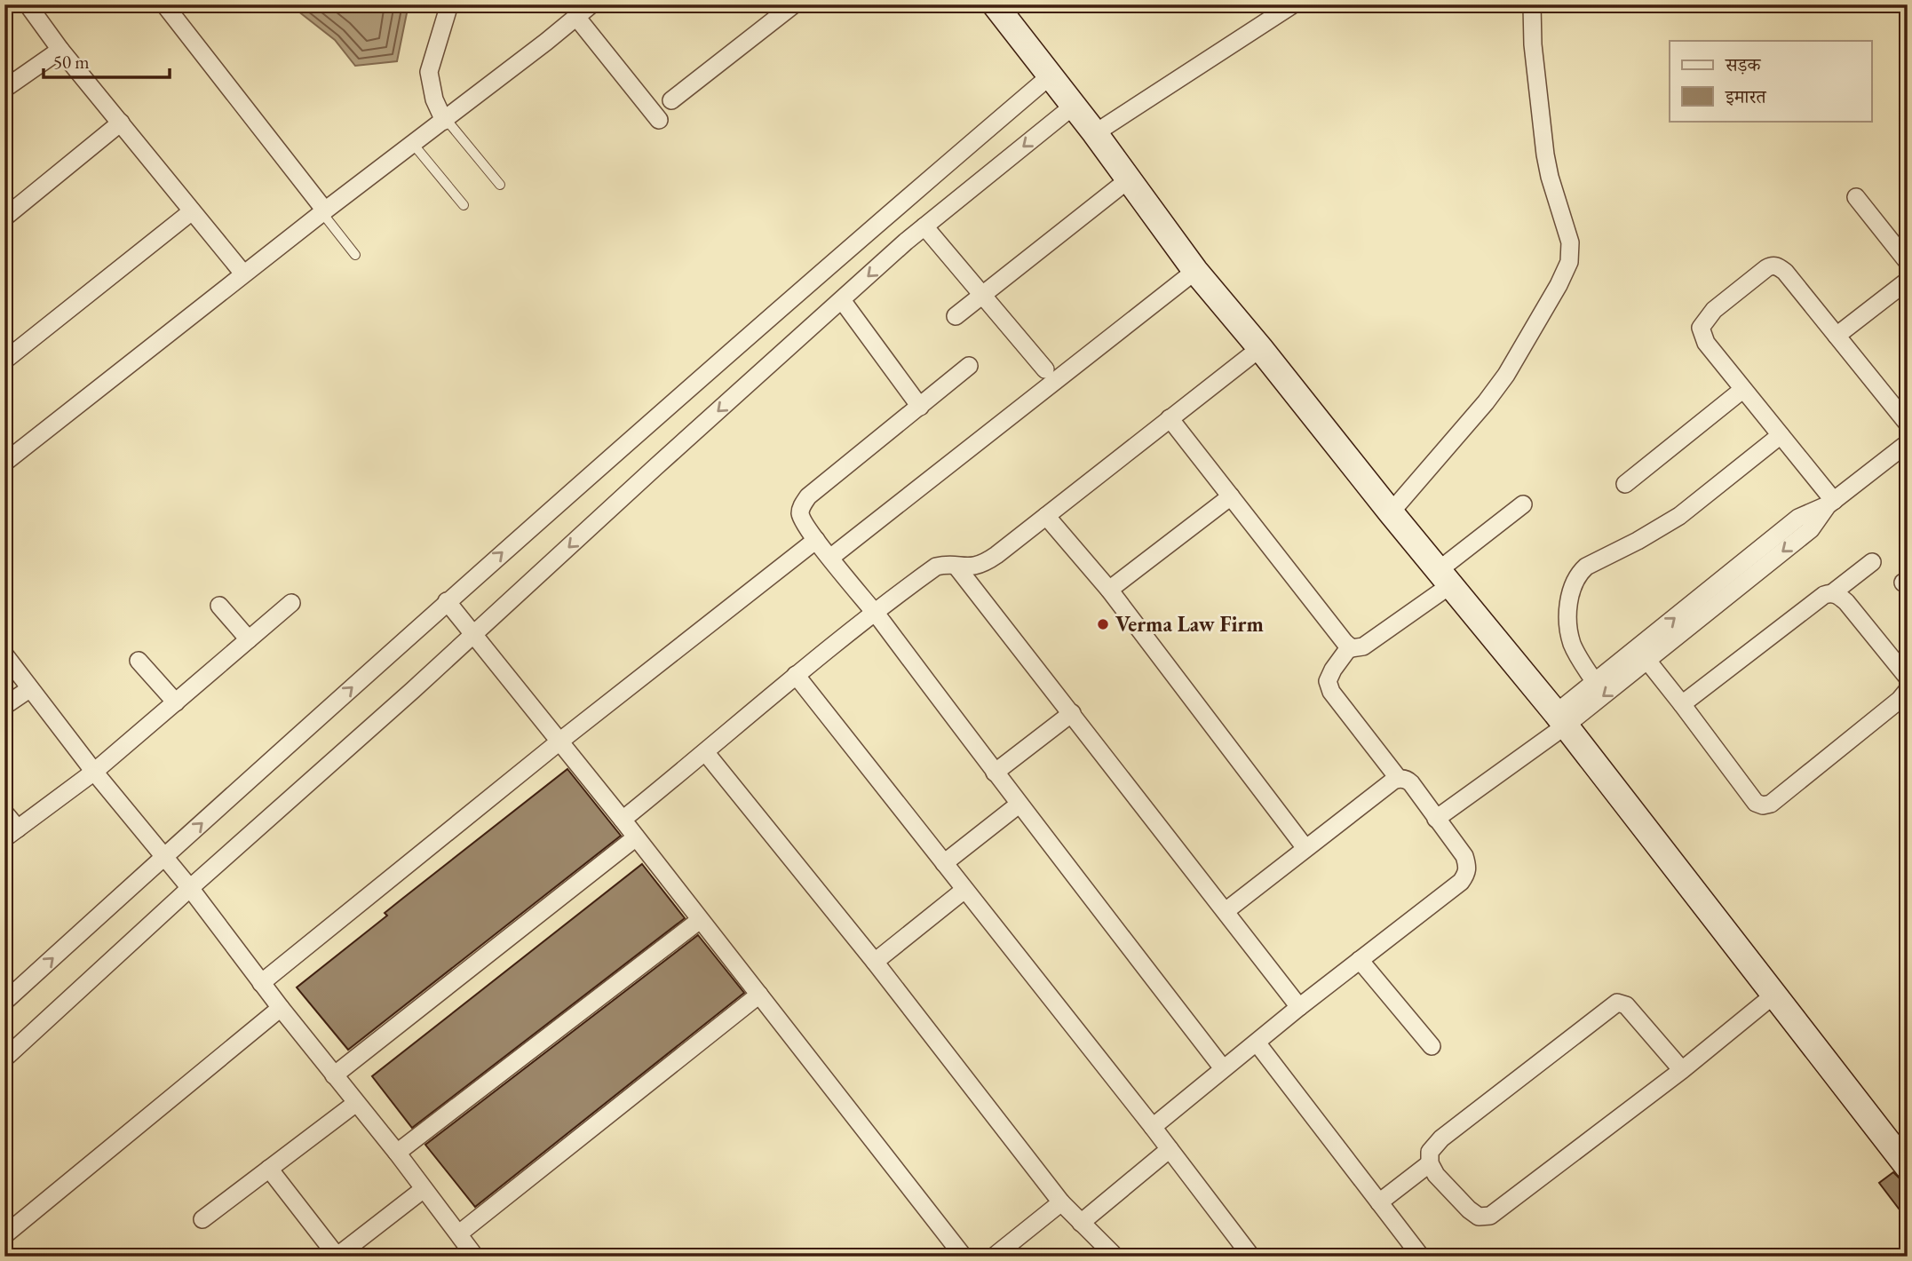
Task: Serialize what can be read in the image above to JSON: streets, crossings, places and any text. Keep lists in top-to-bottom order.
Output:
{
  "places": ["Verma Law Firm"],
  "legend": ["सड़क", "इमारत"],
  "scale_bar": "50 m"
}
